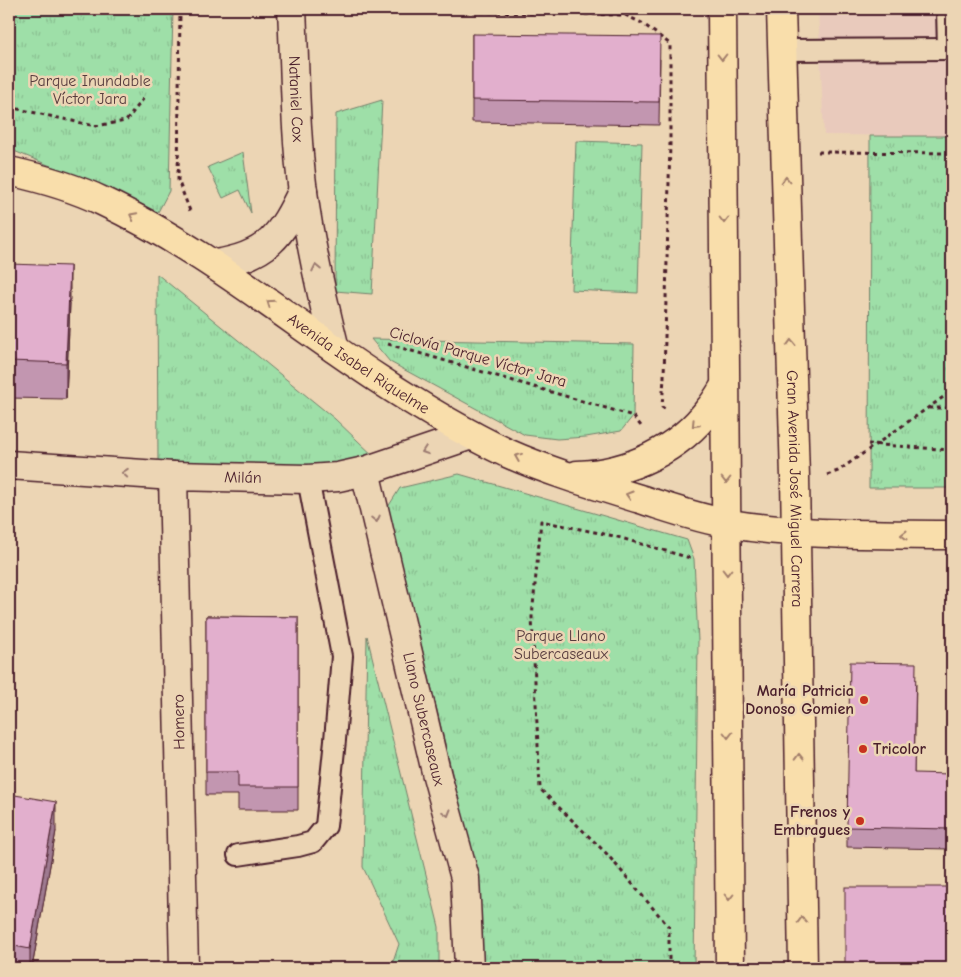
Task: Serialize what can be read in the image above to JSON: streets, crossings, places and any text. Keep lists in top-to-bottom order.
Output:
{
  "streets": {
    "main road": ["Avenida Isabel Riquelme", "Gran Avenida José Miguel Carrera"],
    "street": [
      "Nataniel Cox",
      "Milán",
      "Llano Subercaseaux",
      "Homero"
    ],
    "path": ["Ciclovía Parque Víctor Jara"]
  },
  "crossings": [
    ["Nataniel Cox", "Avenida Isabel Riquelme"],
    ["Avenida Isabel Riquelme", "Milán"],
    ["Avenida Isabel Riquelme", "Gran Avenida José Miguel Carrera"],
    ["Milán", "Llano Subercaseaux"],
    ["Milán", "Homero"]
  ],
  "one_way": ["Avenida Isabel Riquelme", "Milán", "Llano Subercaseaux"],
  "parks": ["Parque Inundable Víctor Jara", "Parque Llano Subercaseaux"],
  "places": ["María Patricia Donoso Gomien", "Tricolor", "Frenos y Embragues"]
}
